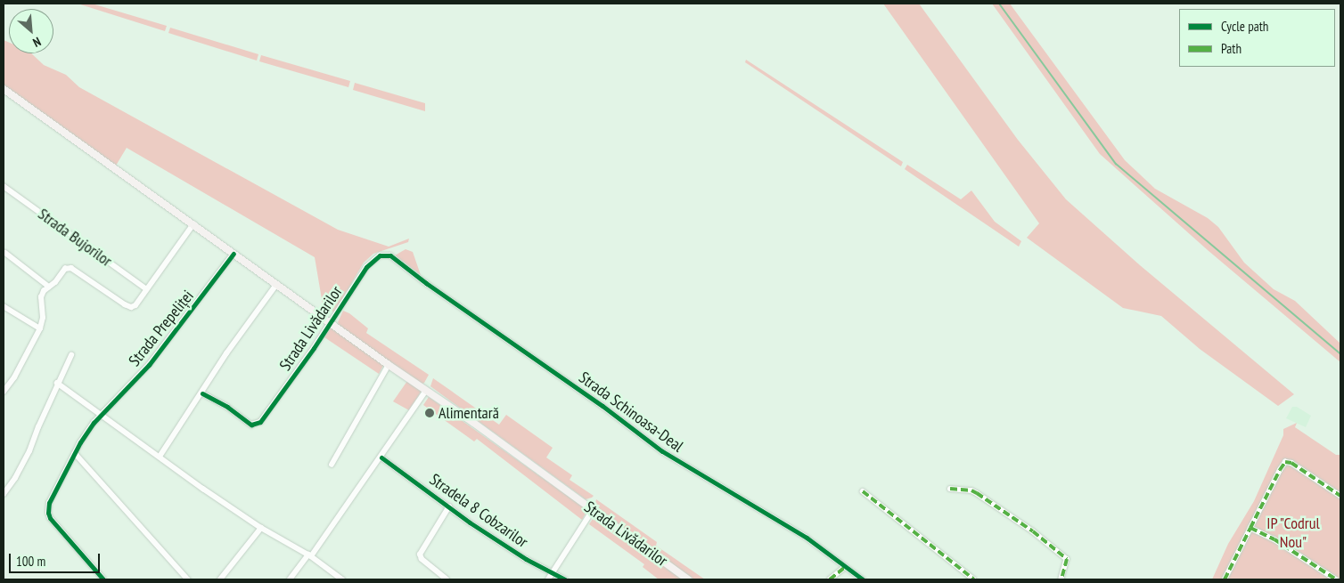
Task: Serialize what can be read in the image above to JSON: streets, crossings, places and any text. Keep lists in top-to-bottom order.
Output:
{
  "streets": {
    "street": [
      "Strada Bujorilor",
      "Strada Prepeliței",
      "Strada Livădarilor",
      "Strada Schinoasa-Deal",
      "Stradela 8 Cobzarilor"
    ]
  },
  "crossings": [
    ["Strada Prepeliței", "Strada Livădarilor"],
    ["Strada Livădarilor", "Strada Schinoasa-Deal"]
  ],
  "parks": ["IP \"Codrul Nou\""],
  "places": ["Alimentară"],
  "legend": ["Cycle path", "Path"],
  "scale_bar": "100 m",
  "north": "bottom right"
}
